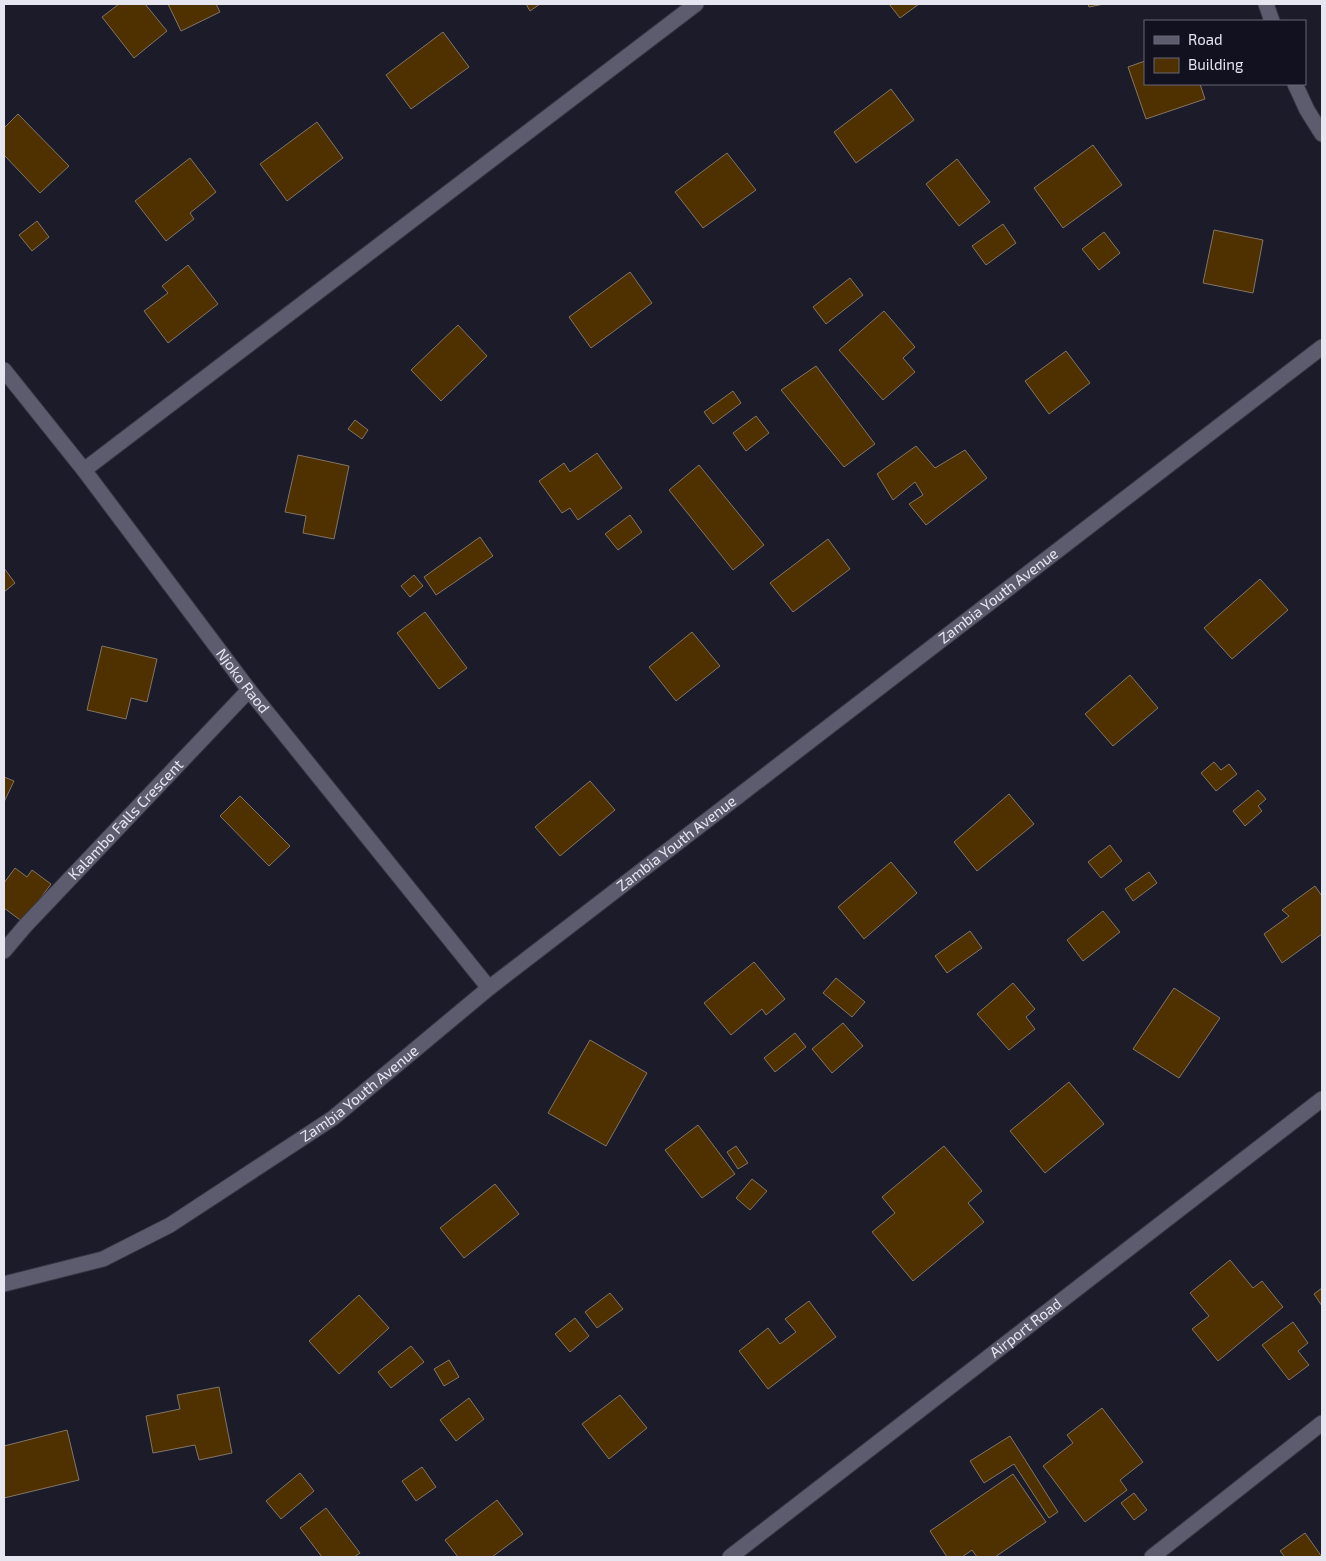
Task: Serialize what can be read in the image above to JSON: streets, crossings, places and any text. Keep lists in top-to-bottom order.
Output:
{
  "streets": {
    "street": [
      "Zambia Youth Avenue",
      "Njoko Raod",
      "Kalambo Falls Crescent",
      "Airport Road"
    ]
  },
  "crossings": [
    ["Zambia Youth Avenue", "Njoko Raod"],
    ["Njoko Raod", "Kalambo Falls Crescent"]
  ],
  "legend": ["Road", "Building"]
}
